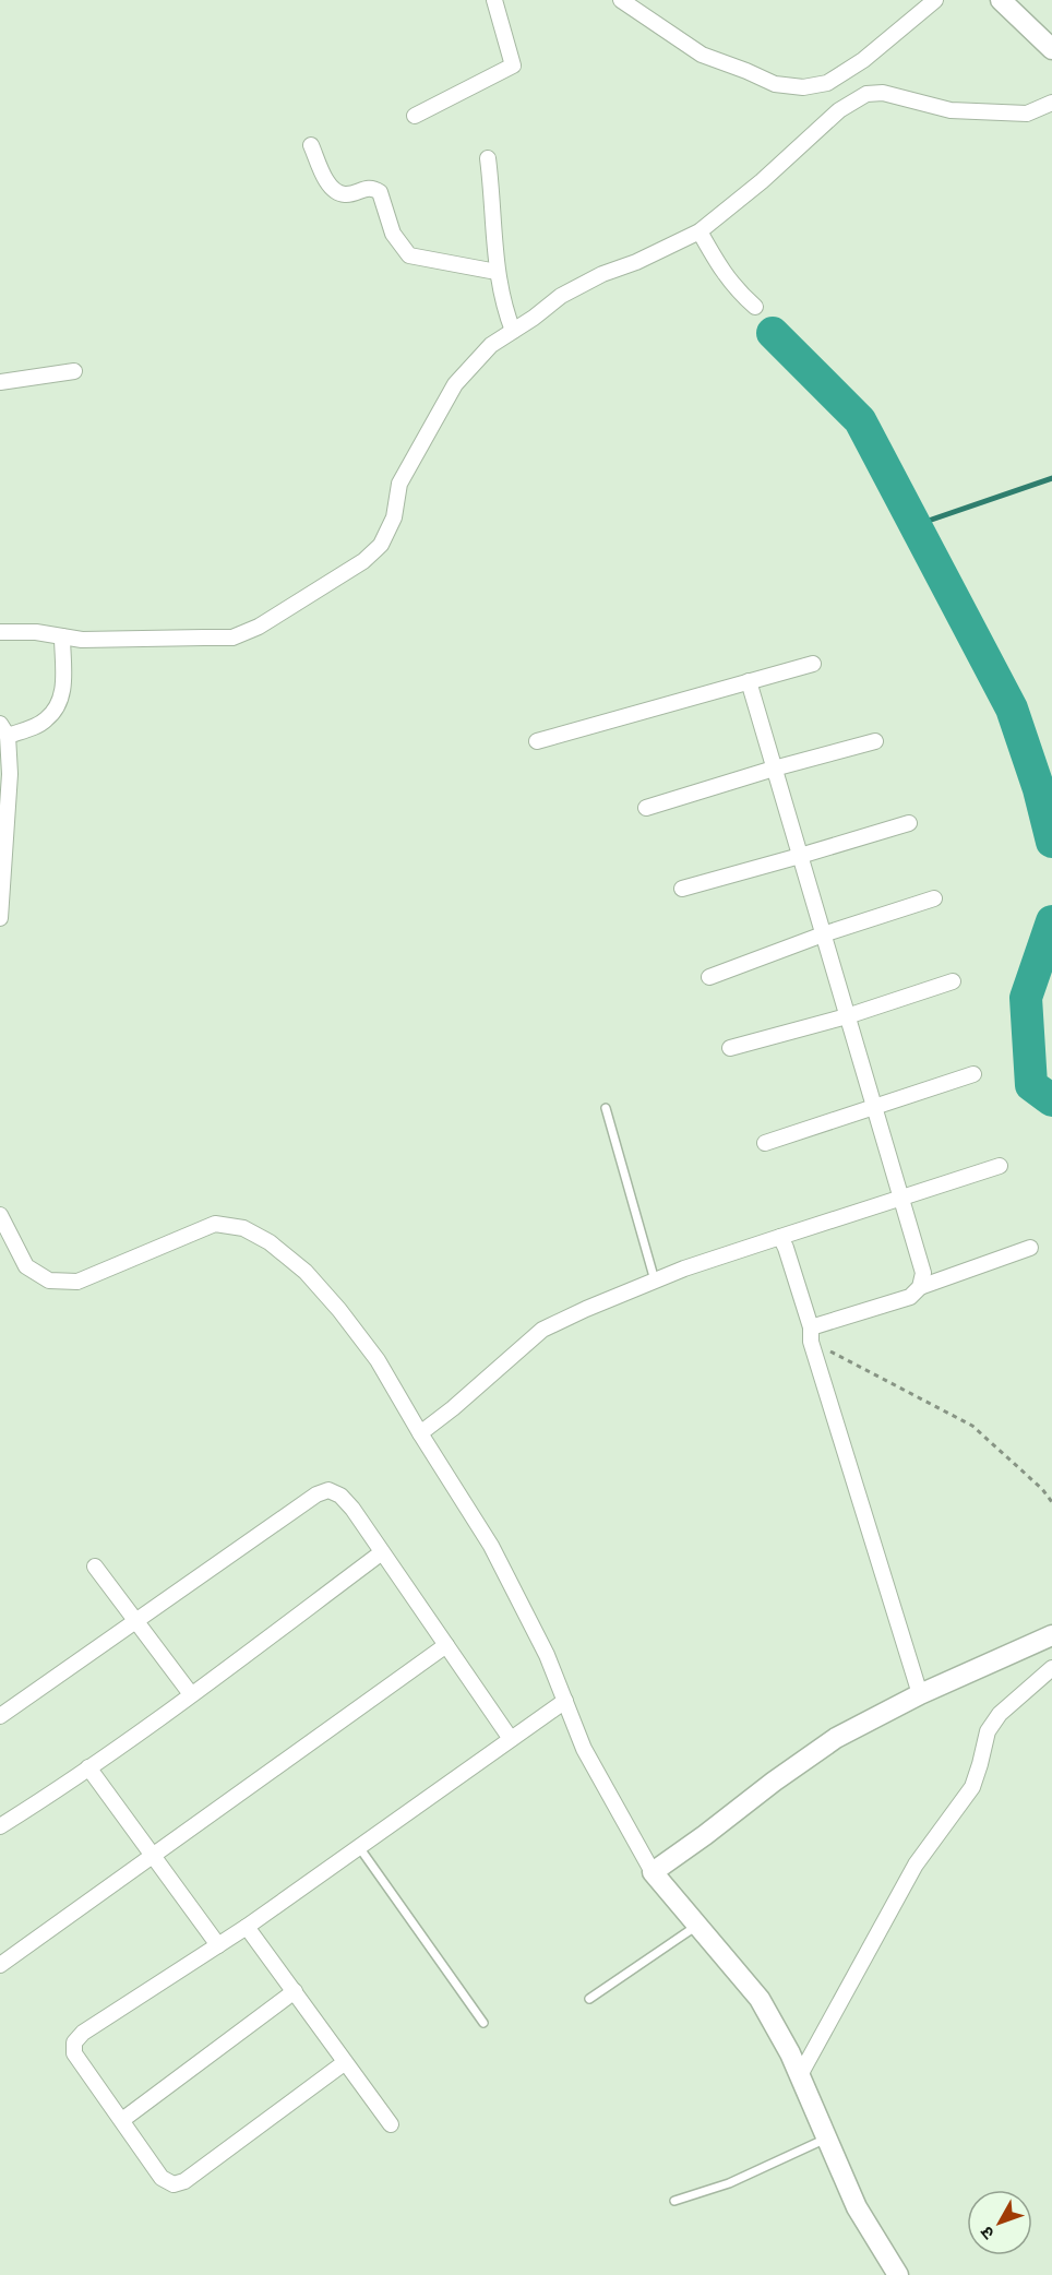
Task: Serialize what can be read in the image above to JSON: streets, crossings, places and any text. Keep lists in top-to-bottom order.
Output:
{
  "north": "bottom left"
}
